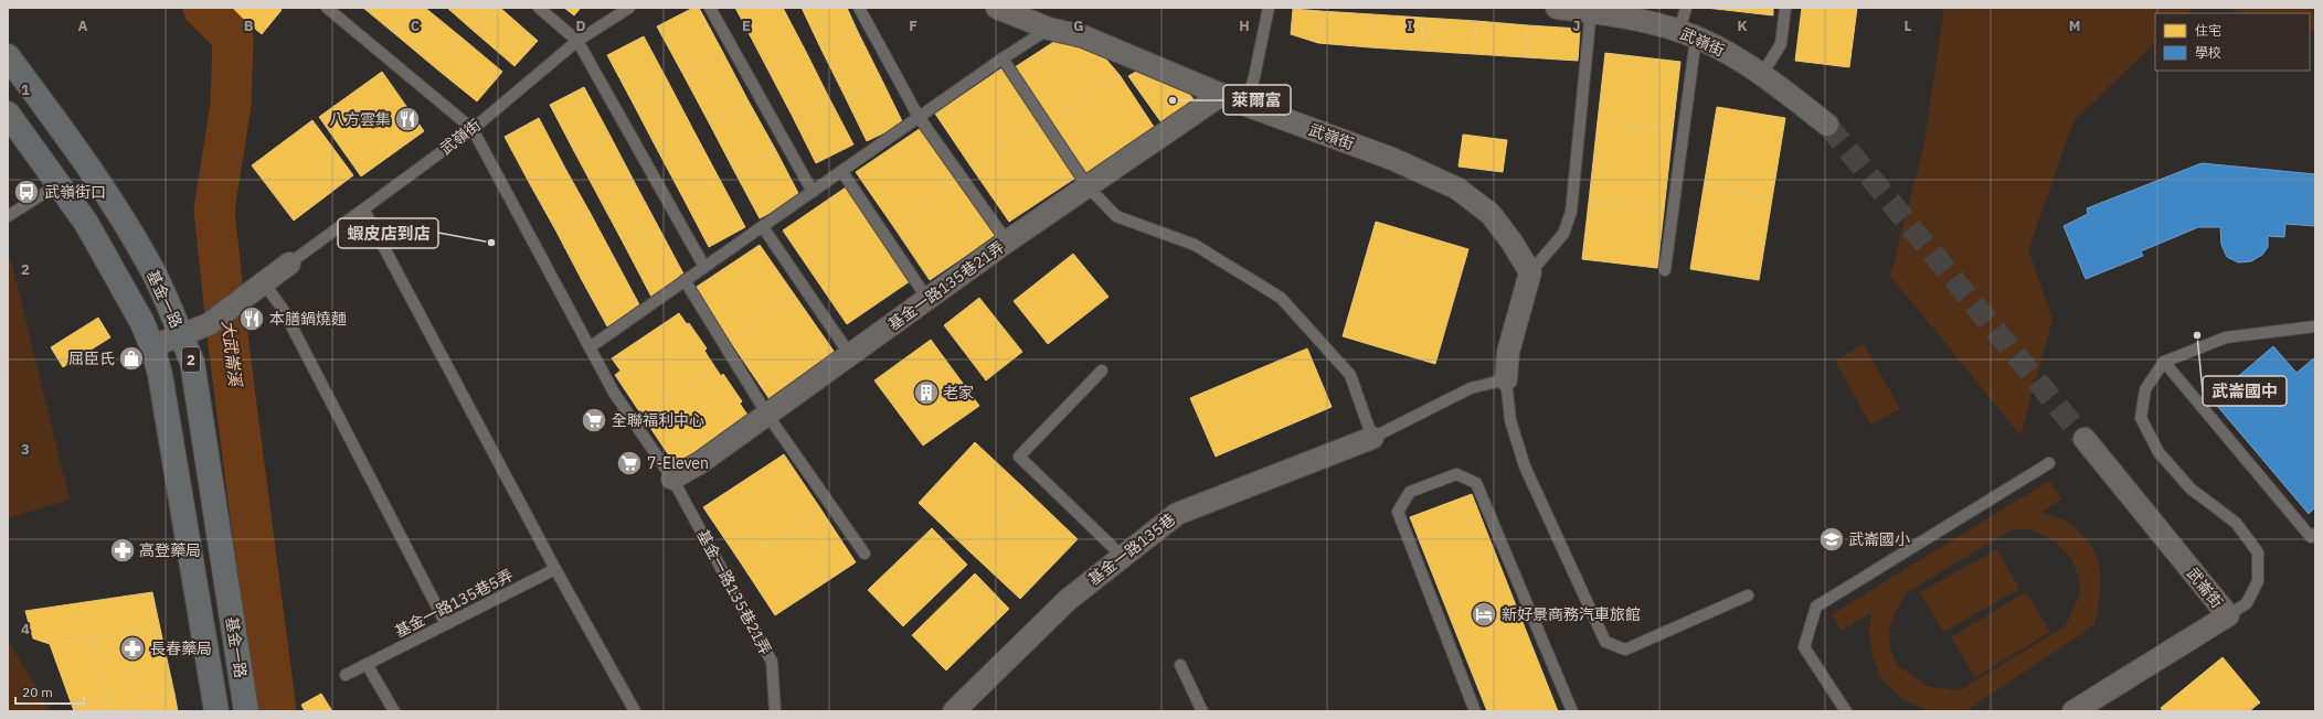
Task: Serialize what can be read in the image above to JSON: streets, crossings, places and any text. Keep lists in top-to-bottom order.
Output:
{
  "streets": {
    "main road": ["基金一路", "2"],
    "street": [
      "武嶺街",
      "基金一路135巷21弄",
      "基金一路135巷",
      "武崙街"
    ],
    "lane": ["基金一路135巷5弄"]
  },
  "crossings": [
    ["武嶺街", "基金一路135巷21弄"]
  ],
  "water": ["大武崙溪"],
  "places": {
    "other": ["萊爾富", "蝦皮店到店", "武崙國中"],
    "restaurant": ["八方雲集", "本膳鍋燒麵"],
    "bus stop": ["武嶺街口"],
    "shop": ["屈臣氏"],
    "building": ["老家"],
    "supermarket": ["全聯福利中心", "7-Eleven"],
    "school or university": ["武崙國小"],
    "pharmacy": ["高登藥局", "長春藥局"],
    "hotel": ["新好景商務汽車旅館"]
  },
  "legend": ["住宅", "學校"],
  "scale_bar": "20 m",
  "grid": {
    "columns": [
      "A",
      "B",
      "C",
      "D",
      "E",
      "F",
      "G",
      "H",
      "I",
      "J",
      "K",
      "L",
      "M"
    ],
    "rows": [
      "1",
      "2",
      "3",
      "4"
    ]
  }
}
